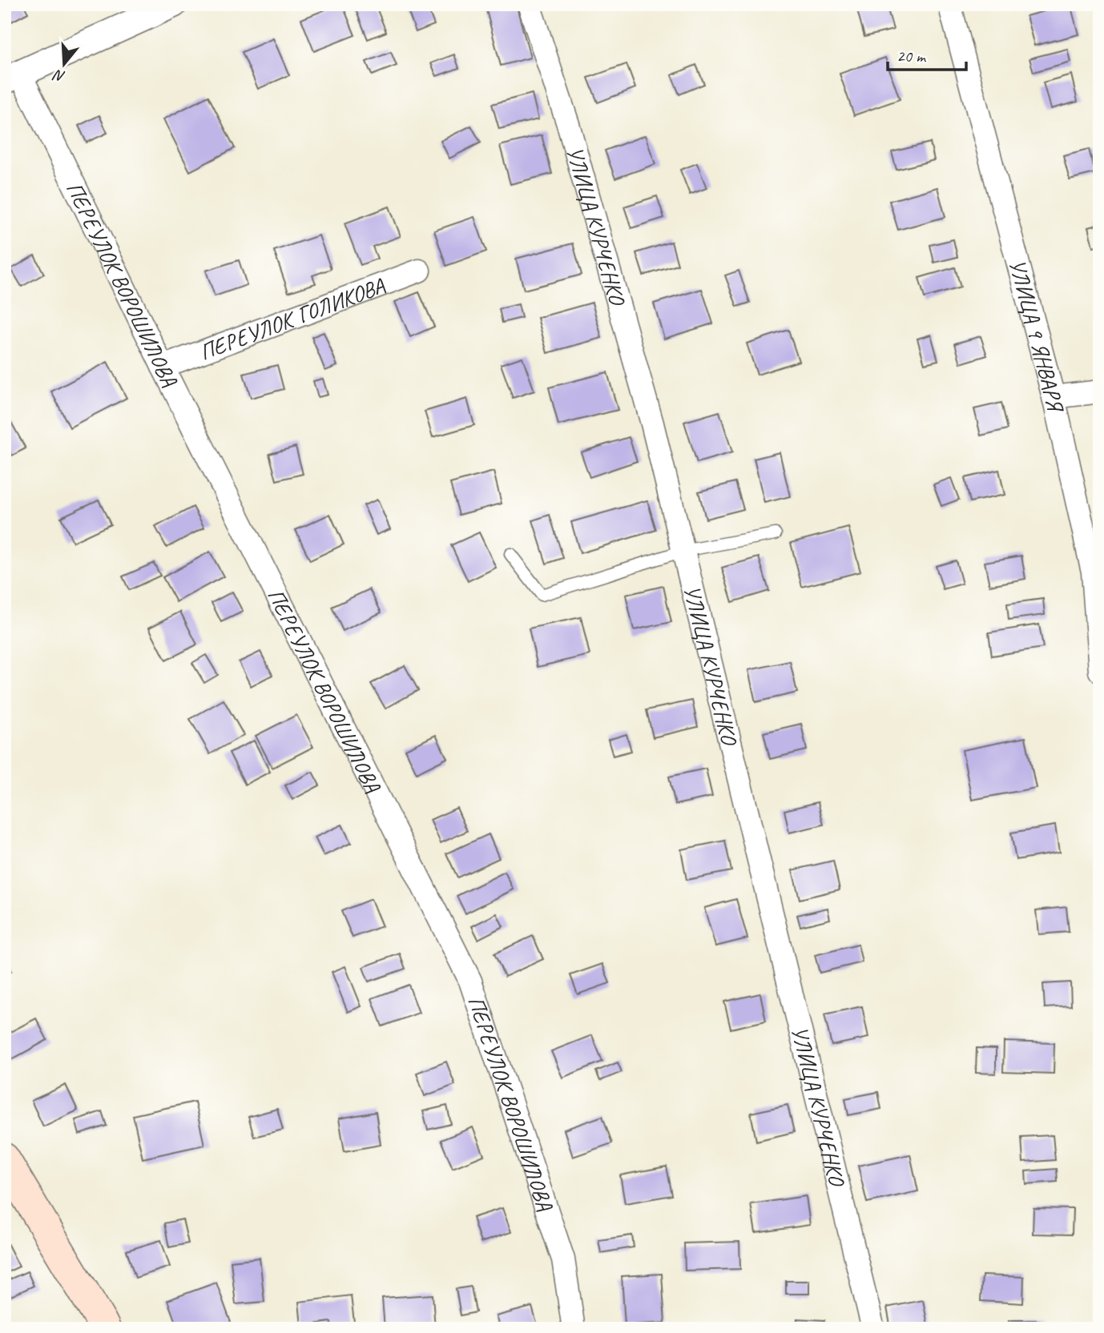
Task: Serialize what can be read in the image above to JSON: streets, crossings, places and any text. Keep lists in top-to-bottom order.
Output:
{
  "streets": {
    "street": [
      "УЛИЦА КУРЧЕНКО",
      "ПЕРЕУЛОК ВОРОШИЛОВА",
      "ПЕРЕУЛОК ГОЛИКОВА",
      "УЛИЦА 9 ЯНВАРЯ"
    ]
  },
  "crossings": [
    ["ПЕРЕУЛОК ВОРОШИЛОВА", "ПЕРЕУЛОК ГОЛИКОВА"]
  ],
  "scale_bar": "20 m",
  "north": "bottom"
}
